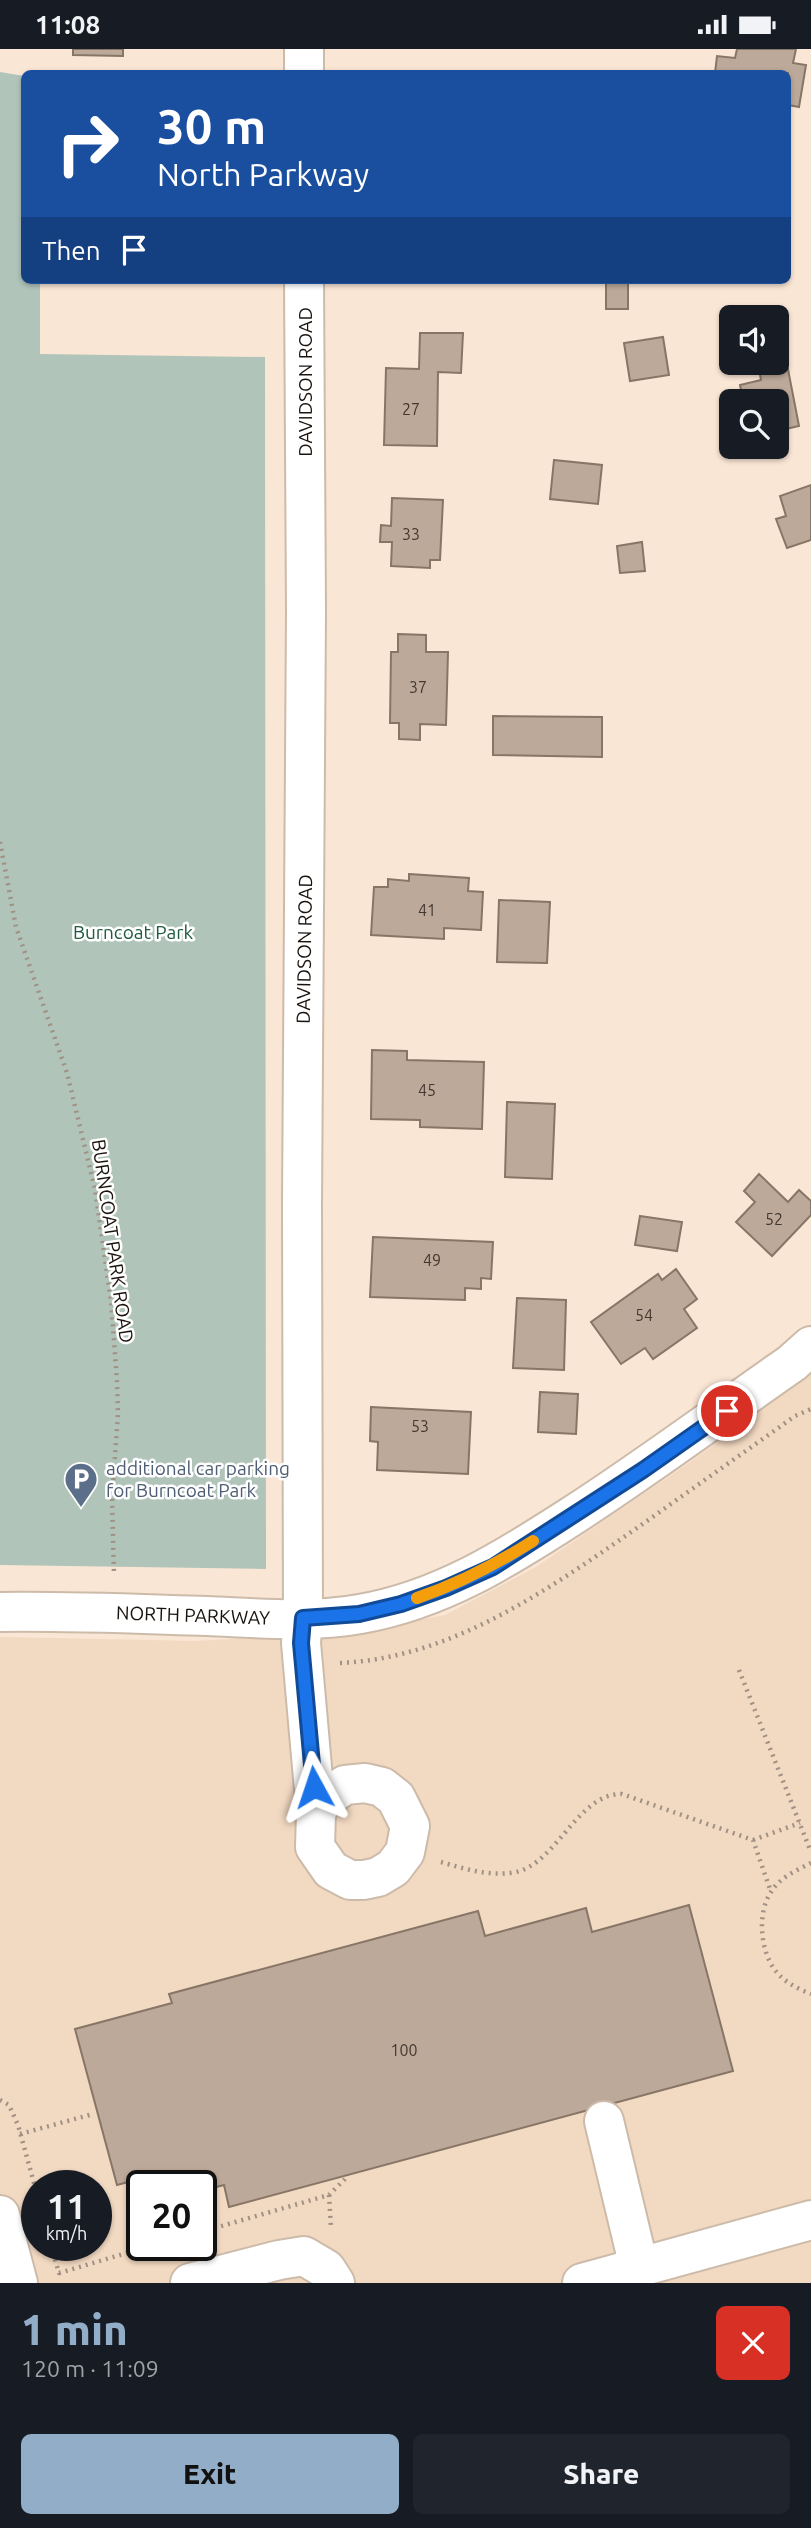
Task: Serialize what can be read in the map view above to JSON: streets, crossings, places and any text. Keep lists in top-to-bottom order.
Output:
{
  "streets": {
    "street": ["DAVIDSON ROAD", "NORTH PARKWAY"],
    "path": ["BURNCOAT PARK ROAD"]
  },
  "crossings": [
    ["DAVIDSON ROAD", "NORTH PARKWAY"],
    ["BURNCOAT PARK ROAD", "NORTH PARKWAY"]
  ],
  "parks": ["Burncoat Park"],
  "places": {
    "parking": ["additional car parking for Burncoat Park"]
  },
  "house_numbers": [
    "27",
    "33",
    "37",
    "41",
    "45",
    "52",
    "49",
    "54",
    "53",
    "100"
  ],
  "page": {
    "status": "11:08",
    "turn": ["30 m", "North Parkway"],
    "then": "Then",
    "speed": "11 km/h",
    "limit": "20",
    "heading": ["1 min", "120 m · 11:09"],
    "buttons": ["Exit", "Share"]
  }
}
